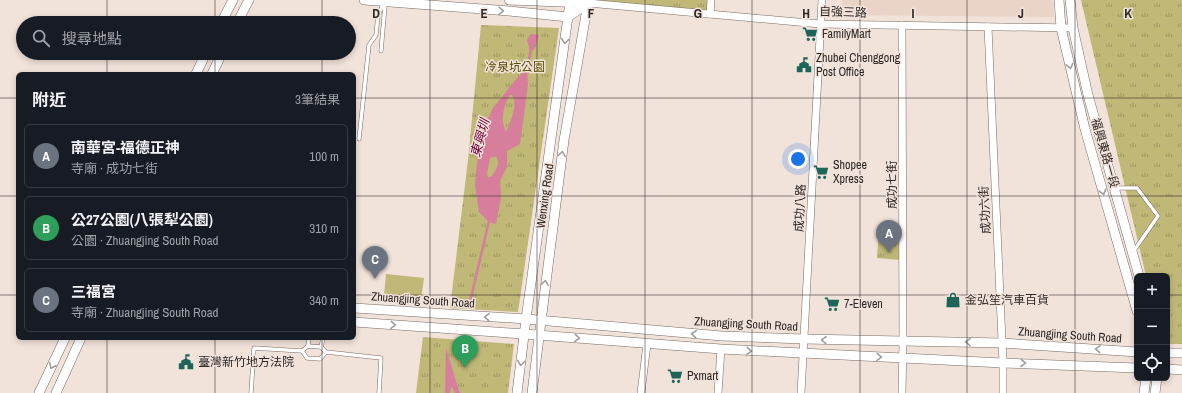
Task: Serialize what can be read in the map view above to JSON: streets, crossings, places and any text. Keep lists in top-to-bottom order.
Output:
{
  "streets": {
    "street": [
      "自強三路",
      "福興東路一段",
      "成功七街",
      "Wenxing Road",
      "成功八路",
      "成功六街",
      "Zhuangjing South Road"
    ]
  },
  "crossings": [
    ["自強三路", "福興東路一段"],
    ["自強三路", "成功七街"],
    ["自強三路", "Wenxing Road"],
    ["自強三路", "成功八路"],
    ["自強三路", "成功六街"],
    ["成功七街", "Zhuangjing South Road"],
    ["Wenxing Road", "Zhuangjing South Road"],
    ["成功八路", "Zhuangjing South Road"],
    ["成功六街", "Zhuangjing South Road"]
  ],
  "water": ["東興圳"],
  "parks": ["冷泉坑公園"],
  "places": {
    "supermarket": [
      "FamilyMart",
      "Shopee Xpress",
      "7-Eleven",
      "Pxmart"
    ],
    "public building": ["Zhubei Chenggong Post Office", "臺灣新竹地方法院"],
    "shop": ["金弘笙汽車百貨"]
  },
  "page": {
    "search": "搜尋地點",
    "heading": ["附近", "3筆結果"],
    "list": [
      {
        "mark": "A",
        "name": "南華宮-福德正神",
        "note": "寺廟 · 成功七街",
        "value": "100 m"
      },
      {
        "mark": "B",
        "name": "公27公園(八張犁公園)",
        "note": "公園 · Zhuangjing South Road",
        "value": "310 m"
      },
      {
        "mark": "C",
        "name": "三福宮",
        "note": "寺廟 · Zhuangjing South Road",
        "value": "340 m"
      }
    ],
    "pins": ["A", "C", "B"],
    "map_buttons": ["+", "−"]
  },
  "grid": {
    "columns": [
      "D",
      "E",
      "F",
      "G",
      "H",
      "I",
      "J",
      "K"
    ]
  }
}
